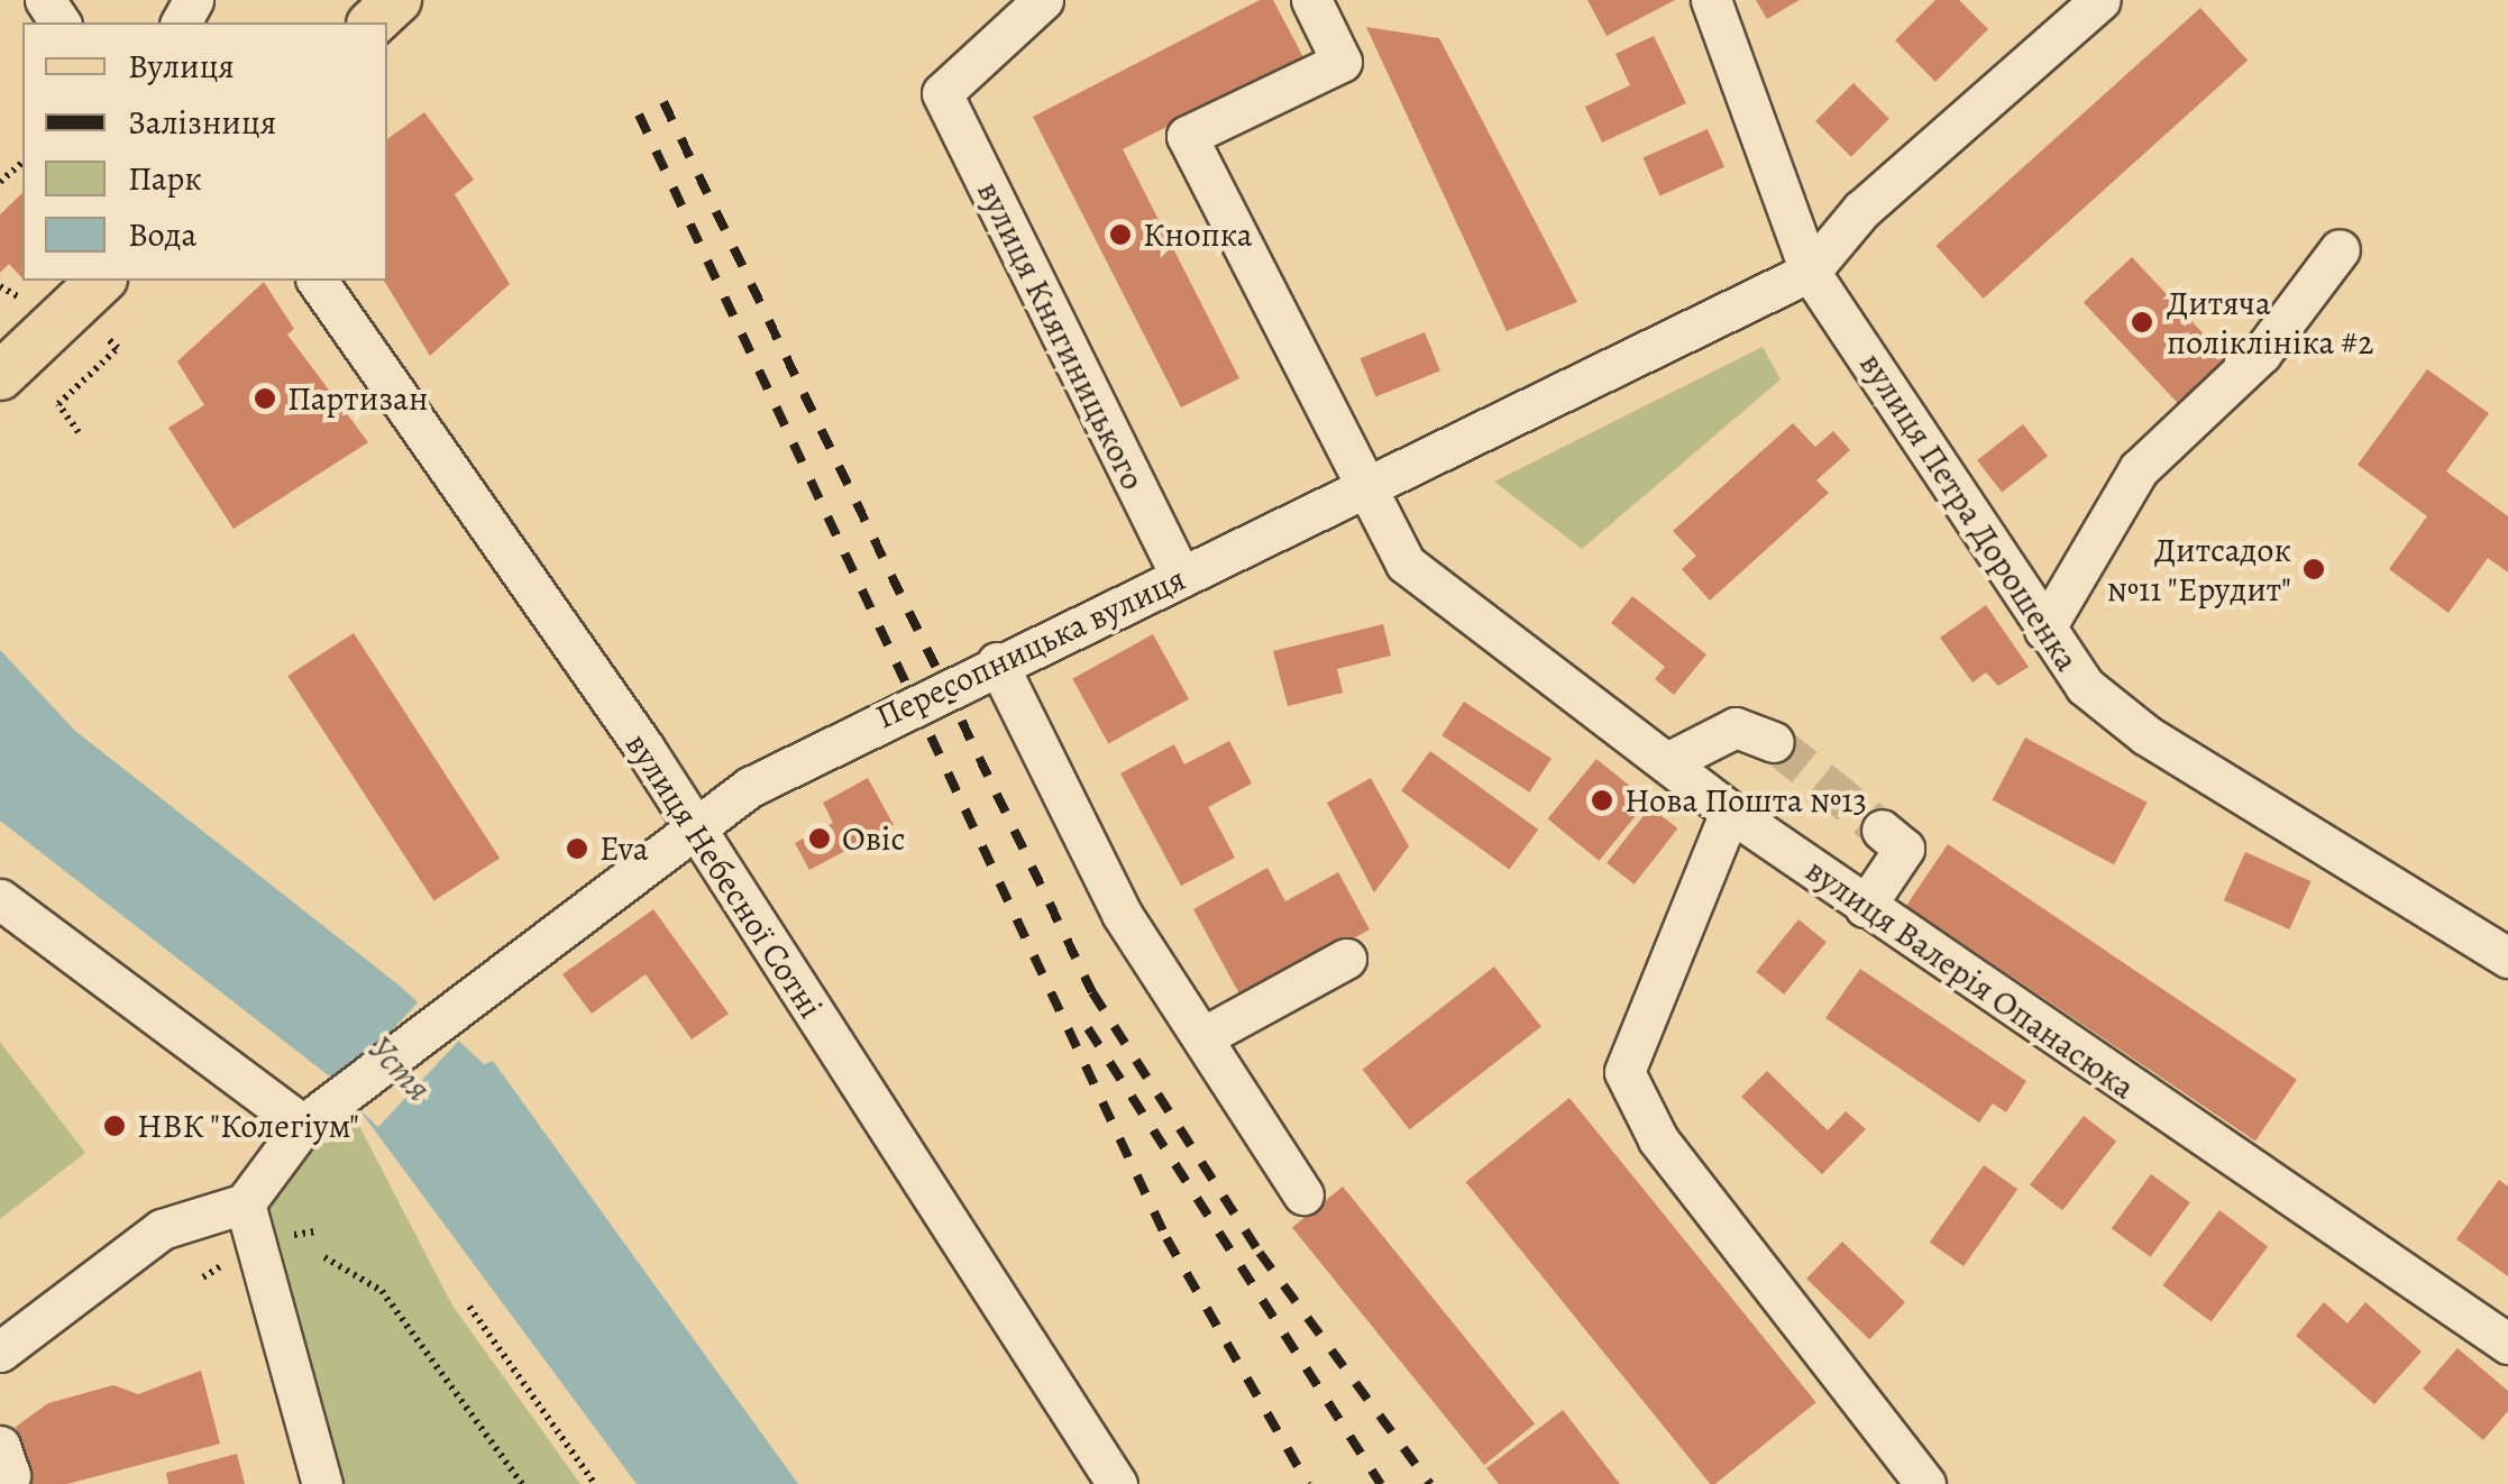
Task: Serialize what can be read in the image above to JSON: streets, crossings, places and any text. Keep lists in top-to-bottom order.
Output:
{
  "streets": {
    "street": [
      "вулиця Княгиницького",
      "вулиця Петра Дорошенка",
      "Пересопницька вулиця",
      "вулиця Небесної Сотні",
      "вулиця Валерія Опанасюка"
    ]
  },
  "crossings": [
    ["вулиця Княгиницького", "Пересопницька вулиця"],
    ["вулиця Петра Дорошенка", "Пересопницька вулиця"],
    ["Пересопницька вулиця", "вулиця Небесної Сотні"],
    ["Пересопницька вулиця", "вулиця Валерія Опанасюка"]
  ],
  "water": ["Устя"],
  "places": [
    "Кнопка",
    "Дитяча поліклініка #2",
    "Партизан",
    "Дитсадок №11 \"Ерудит\"",
    "Нова Пошта №13",
    "Овіс",
    "Eva",
    "НВК \"Колегіум\""
  ],
  "legend": [
    "Вулиця",
    "Залізниця",
    "Парк",
    "Вода"
  ]
}
